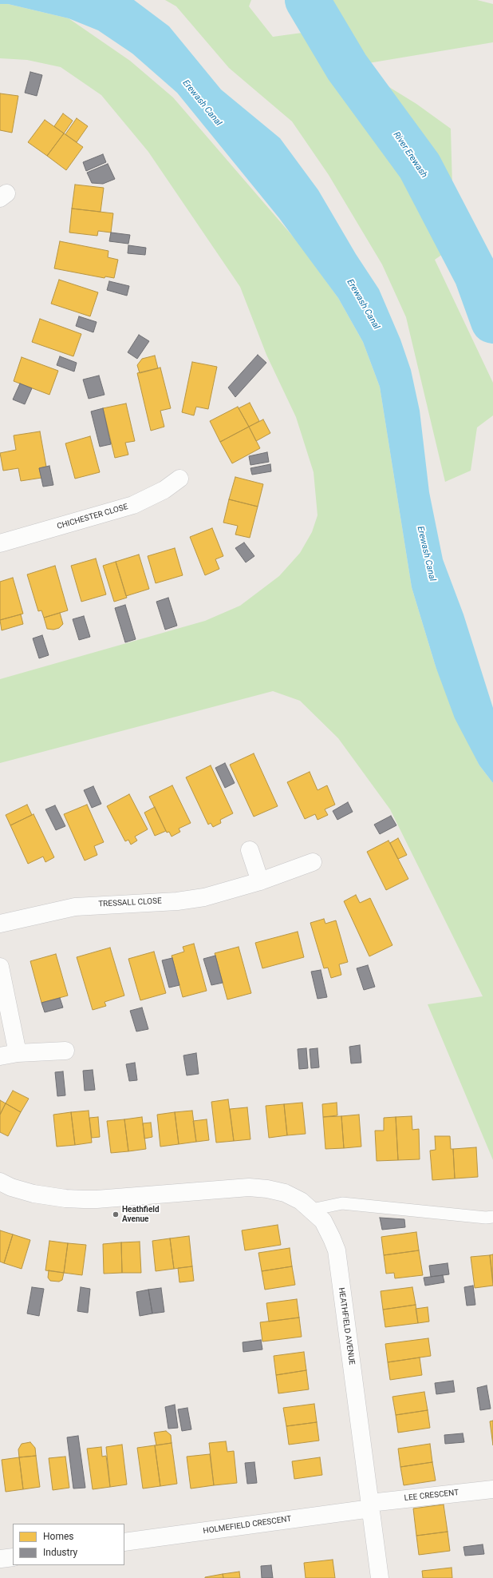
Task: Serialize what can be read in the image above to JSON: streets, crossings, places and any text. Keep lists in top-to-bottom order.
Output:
{
  "streets": {
    "street": [
      "CHICHESTER CLOSE",
      "TRESSALL CLOSE",
      "HEATHFIELD AVENUE",
      "LEE CRESCENT",
      "HOLMEFIELD CRESCENT"
    ]
  },
  "crossings": [
    ["HEATHFIELD AVENUE", "LEE CRESCENT"],
    ["HEATHFIELD AVENUE", "HOLMEFIELD CRESCENT"],
    ["LEE CRESCENT", "HOLMEFIELD CRESCENT"]
  ],
  "water": ["Erewash Canal", "River Erewash"],
  "places": ["Heathfield Avenue"],
  "legend": ["Homes", "Industry"]
}
